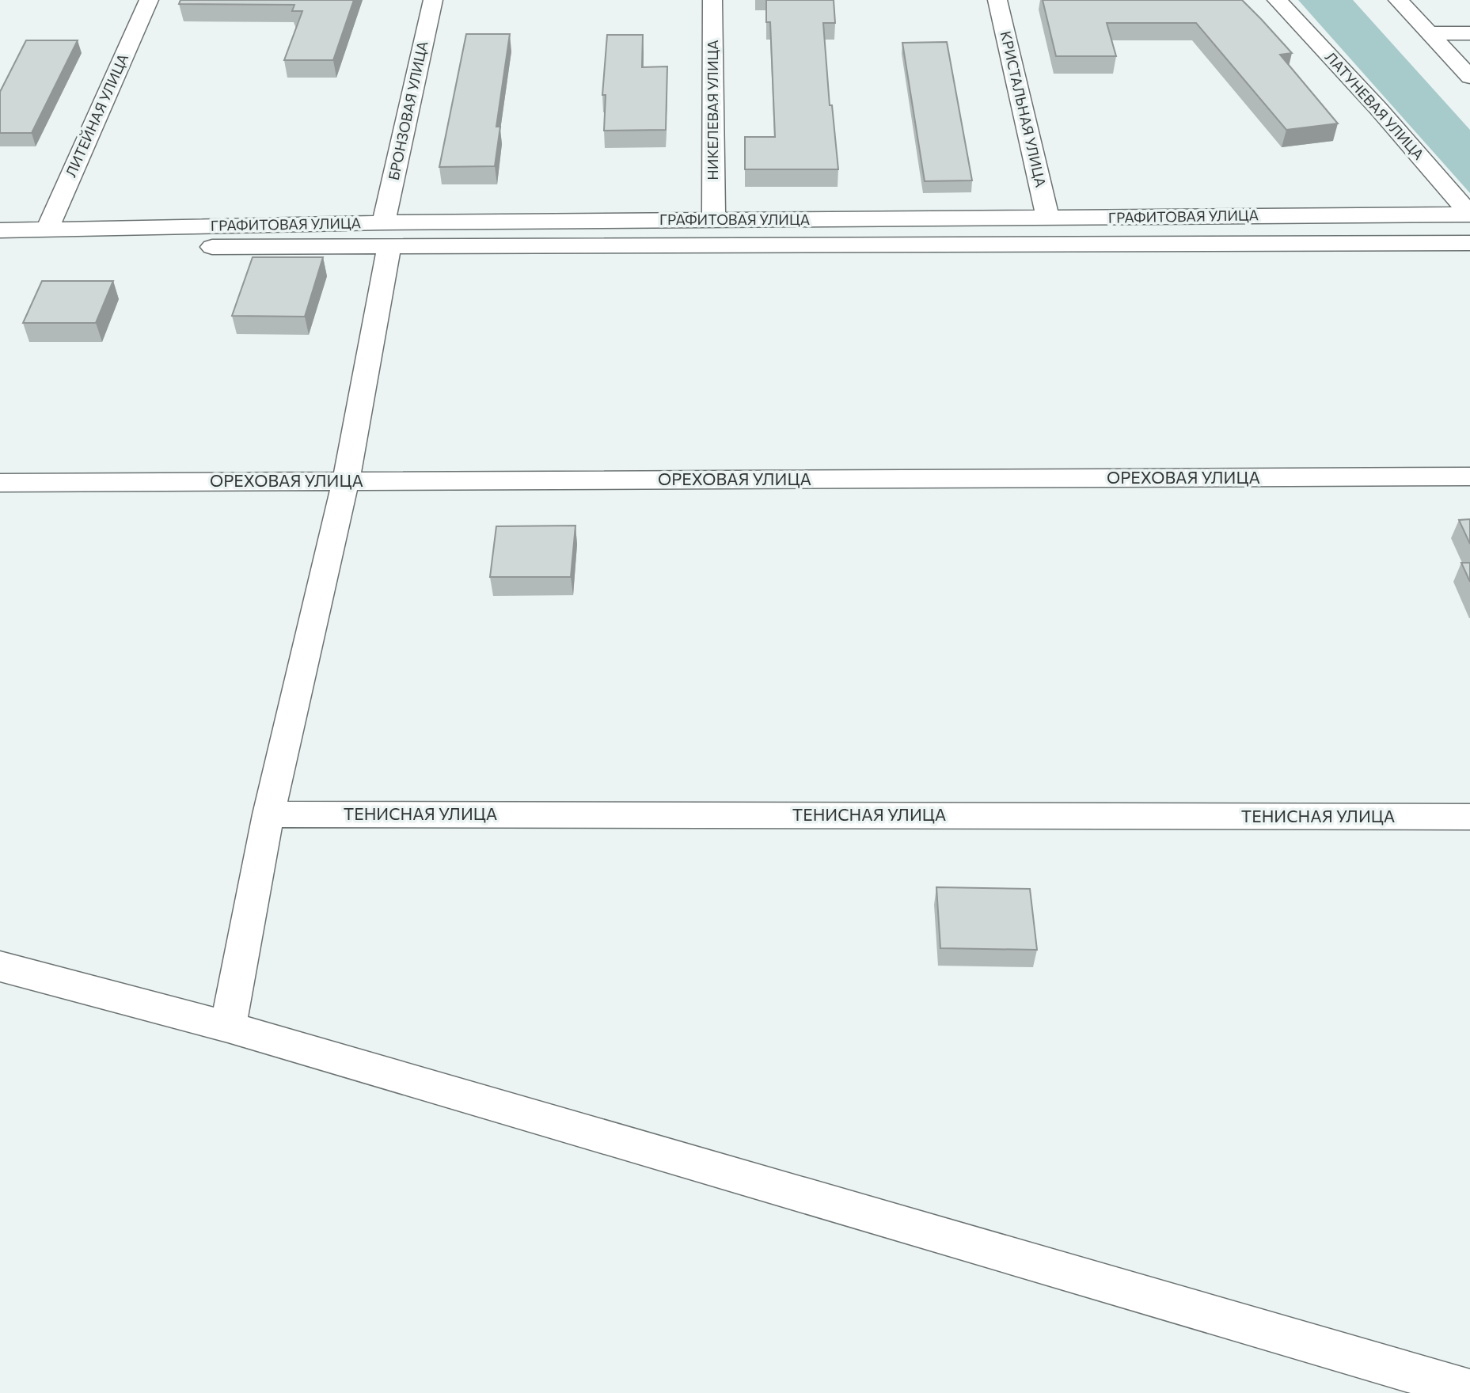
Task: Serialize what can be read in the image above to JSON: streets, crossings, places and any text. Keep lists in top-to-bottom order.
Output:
{
  "streets": {
    "street": [
      "ЛАТУНЕВАЯ УЛИЦА",
      "КРИСТАЛЬНАЯ УЛИЦА",
      "НИКЕЛЕВАЯ УЛИЦА",
      "БРОНЗОВАЯ УЛИЦА",
      "ЛИТЕЙНАЯ УЛИЦА",
      "ГРАФИТОВАЯ УЛИЦА",
      "ОРЕХОВАЯ УЛИЦА",
      "ТЕНИСНАЯ УЛИЦА"
    ]
  },
  "crossings": [
    ["ЛАТУНЕВАЯ УЛИЦА", "ГРАФИТОВАЯ УЛИЦА"],
    ["КРИСТАЛЬНАЯ УЛИЦА", "ГРАФИТОВАЯ УЛИЦА"],
    ["НИКЕЛЕВАЯ УЛИЦА", "ГРАФИТОВАЯ УЛИЦА"],
    ["БРОНЗОВАЯ УЛИЦА", "ГРАФИТОВАЯ УЛИЦА"],
    ["БРОНЗОВАЯ УЛИЦА", "ОРЕХОВАЯ УЛИЦА"],
    ["БРОНЗОВАЯ УЛИЦА", "ТЕНИСНАЯ УЛИЦА"],
    ["ЛИТЕЙНАЯ УЛИЦА", "ГРАФИТОВАЯ УЛИЦА"]
  ]
}
